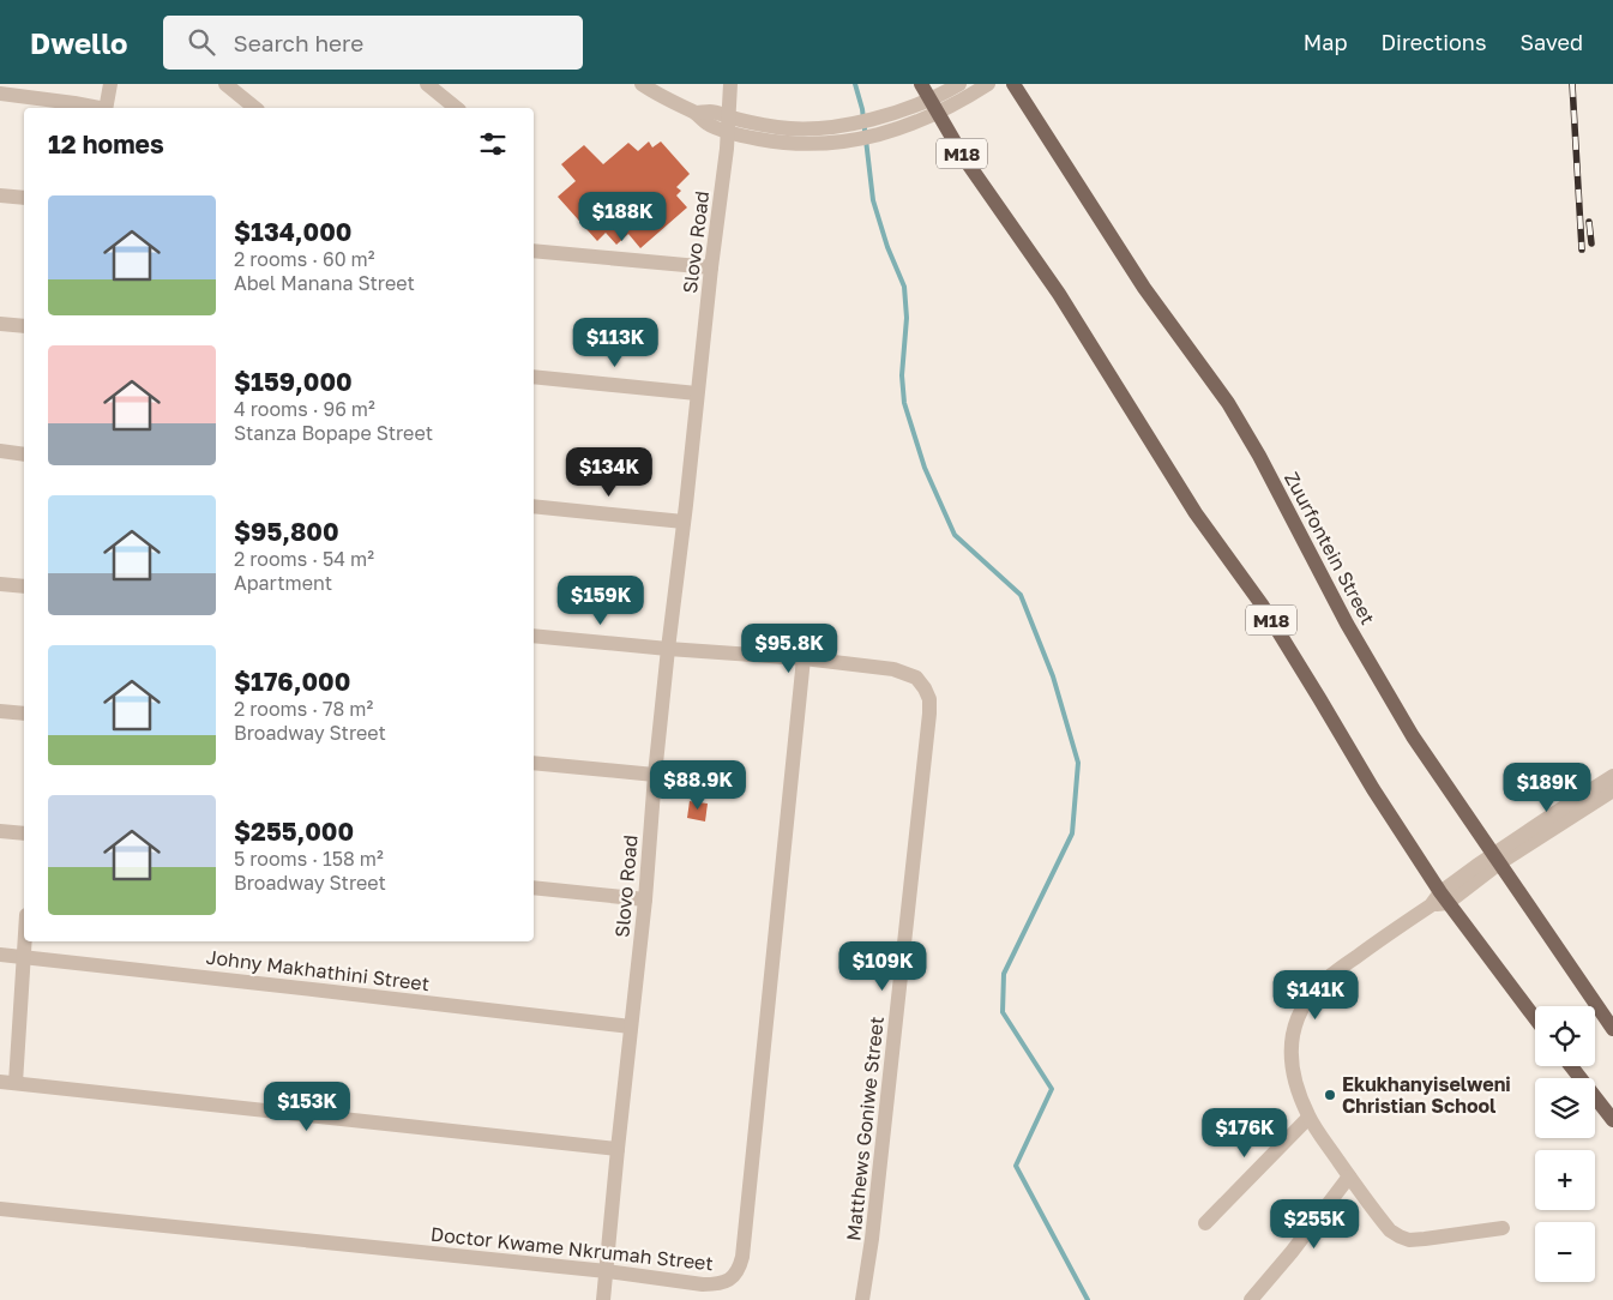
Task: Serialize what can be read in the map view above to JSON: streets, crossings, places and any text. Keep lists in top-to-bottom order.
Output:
{
  "streets": {
    "main road": ["M18", "Zuurfontein Street"],
    "street": [
      "Slovo Road",
      "Johny Makhathini Street",
      "Matthews Goniwe Street",
      "Doctor Kwame Nkrumah Street"
    ]
  },
  "crossings": [
    ["Slovo Road", "Johny Makhathini Street"],
    ["Slovo Road", "Doctor Kwame Nkrumah Street"],
    ["Matthews Goniwe Street", "Doctor Kwame Nkrumah Street"]
  ],
  "places": ["Ekukhanyiselweni Christian School"],
  "page": {
    "header": "Dwello",
    "search": "Search here",
    "nav": ["Map", "Directions", "Saved"],
    "heading": "12 homes",
    "list": [
      {
        "name": "$134,000",
        "note": "2 rooms · 60 m² · Abel Manana Street"
      },
      {
        "name": "$159,000",
        "note": "4 rooms · 96 m² · Stanza Bopape Street"
      },
      {
        "name": "$95,800",
        "note": "2 rooms · 54 m² · Apartment"
      },
      {
        "name": "$176,000",
        "note": "2 rooms · 78 m² · Broadway Street"
      },
      {
        "name": "$255,000",
        "note": "5 rooms · 158 m² · Broadway Street"
      }
    ],
    "price": [
      "$188K",
      "$113K",
      "$134K",
      "$159K",
      "$95.8K",
      "$88.9K",
      "$189K",
      "$109K",
      "$141K",
      "$153K",
      "$176K",
      "$255K"
    ],
    "map_buttons": ["+", "−"]
  }
}
